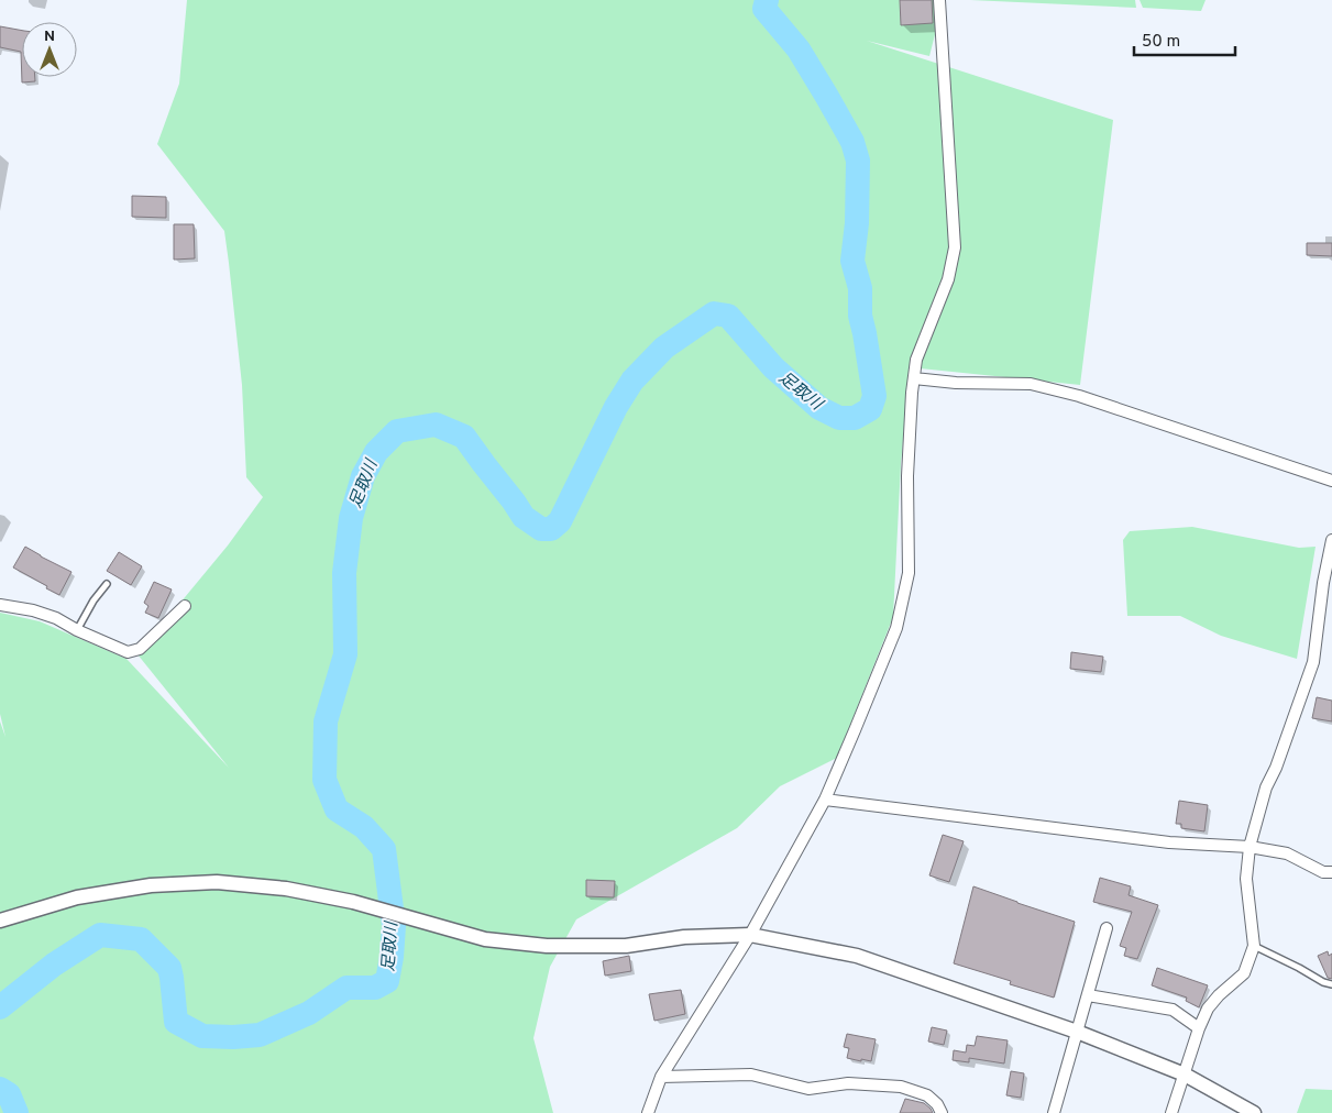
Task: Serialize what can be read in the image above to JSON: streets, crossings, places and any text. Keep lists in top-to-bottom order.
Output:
{
  "water": ["足取川"],
  "scale_bar": "50 m",
  "north": "top"
}
